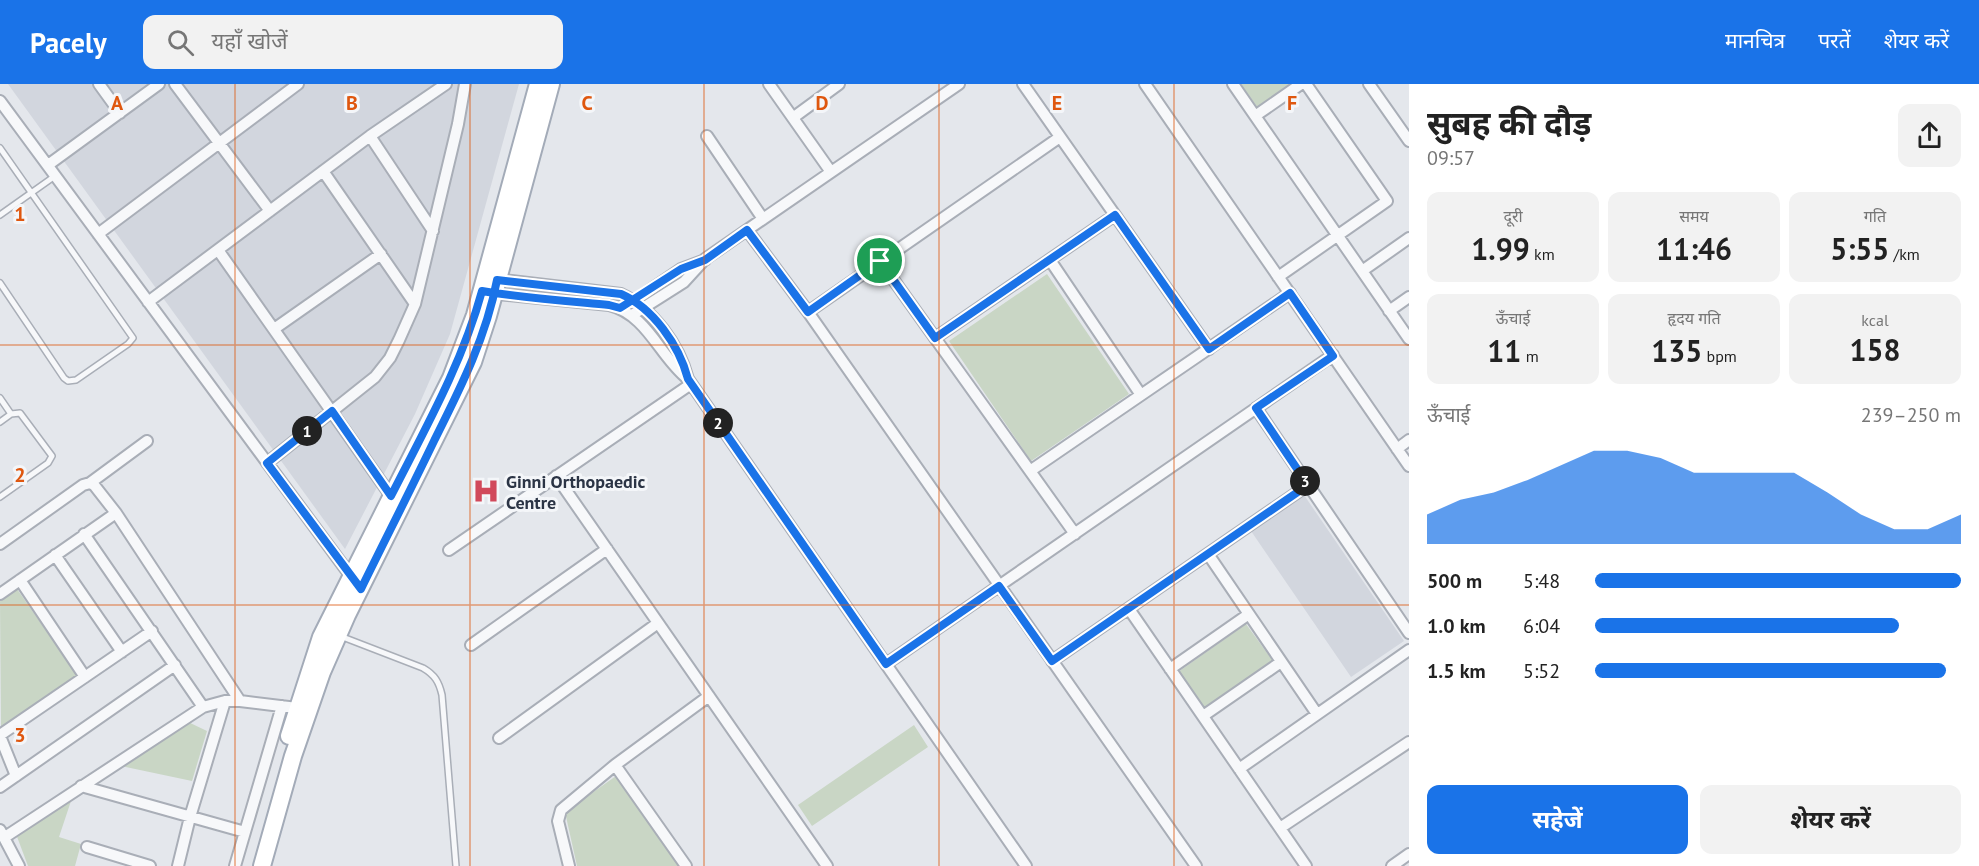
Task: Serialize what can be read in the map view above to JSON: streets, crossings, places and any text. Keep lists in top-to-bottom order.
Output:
{
  "places": {
    "hospital": ["Ginni Orthopaedic Centre"]
  },
  "page": {
    "header": "Pacely",
    "search": "यहाँ खोजें",
    "nav": ["मानचित्र", "परतें", "शेयर करें"],
    "heading": ["सुबह की दौड़", "09:57"],
    "stats": [
      ["दूरी", "1.99 km"],
      ["समय", "11:46"],
      ["गति", "5:55 /km"],
      ["ऊँचाई", "11 m"],
      ["हृदय गति", "135 bpm"],
      ["kcal", "158"]
    ],
    "chart": ["ऊँचाई", "239–250 m"],
    "pins": ["2", "1", "3"],
    "list": [
      {
        "name": "500 m",
        "note": "5:48"
      },
      {
        "name": "1.0 km",
        "note": "6:04"
      },
      {
        "name": "1.5 km",
        "note": "5:52"
      }
    ],
    "buttons": ["सहेजें", "शेयर करें"]
  },
  "grid": {
    "columns": [
      "A",
      "B",
      "C",
      "D",
      "E",
      "F"
    ],
    "rows": ["1", "2", "3"]
  }
}
